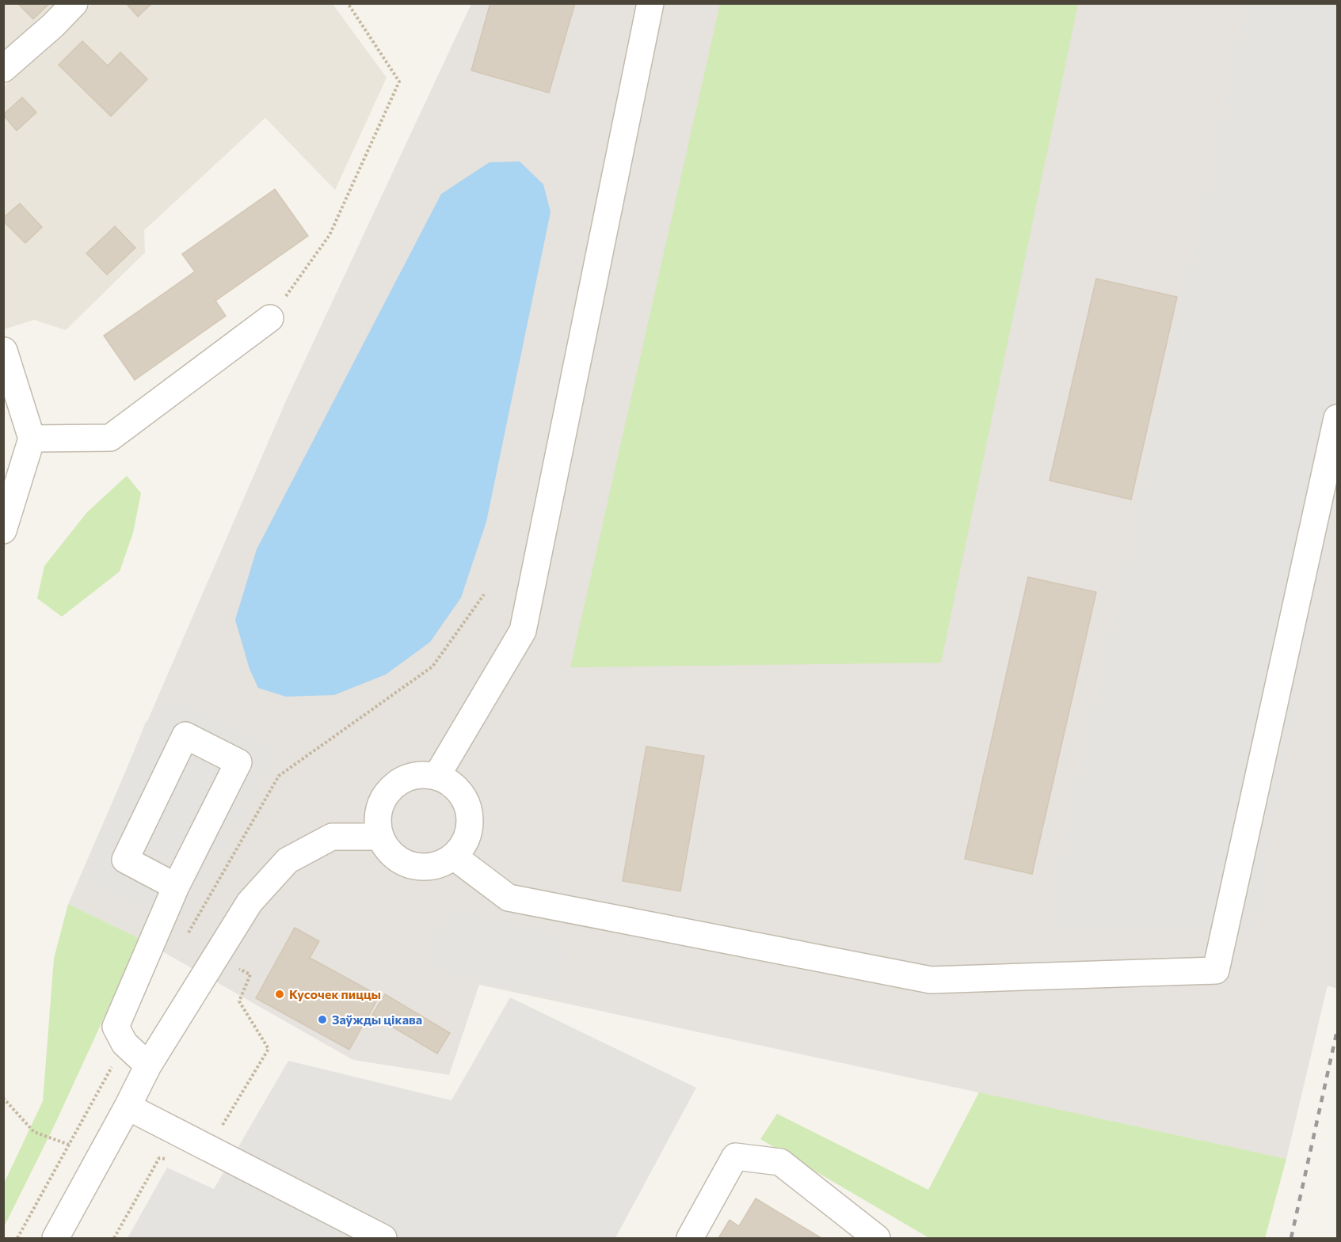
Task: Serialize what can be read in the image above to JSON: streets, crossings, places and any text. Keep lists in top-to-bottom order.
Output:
{
  "places": ["Кусочек пиццы", "Заўжды цікава"]
}
